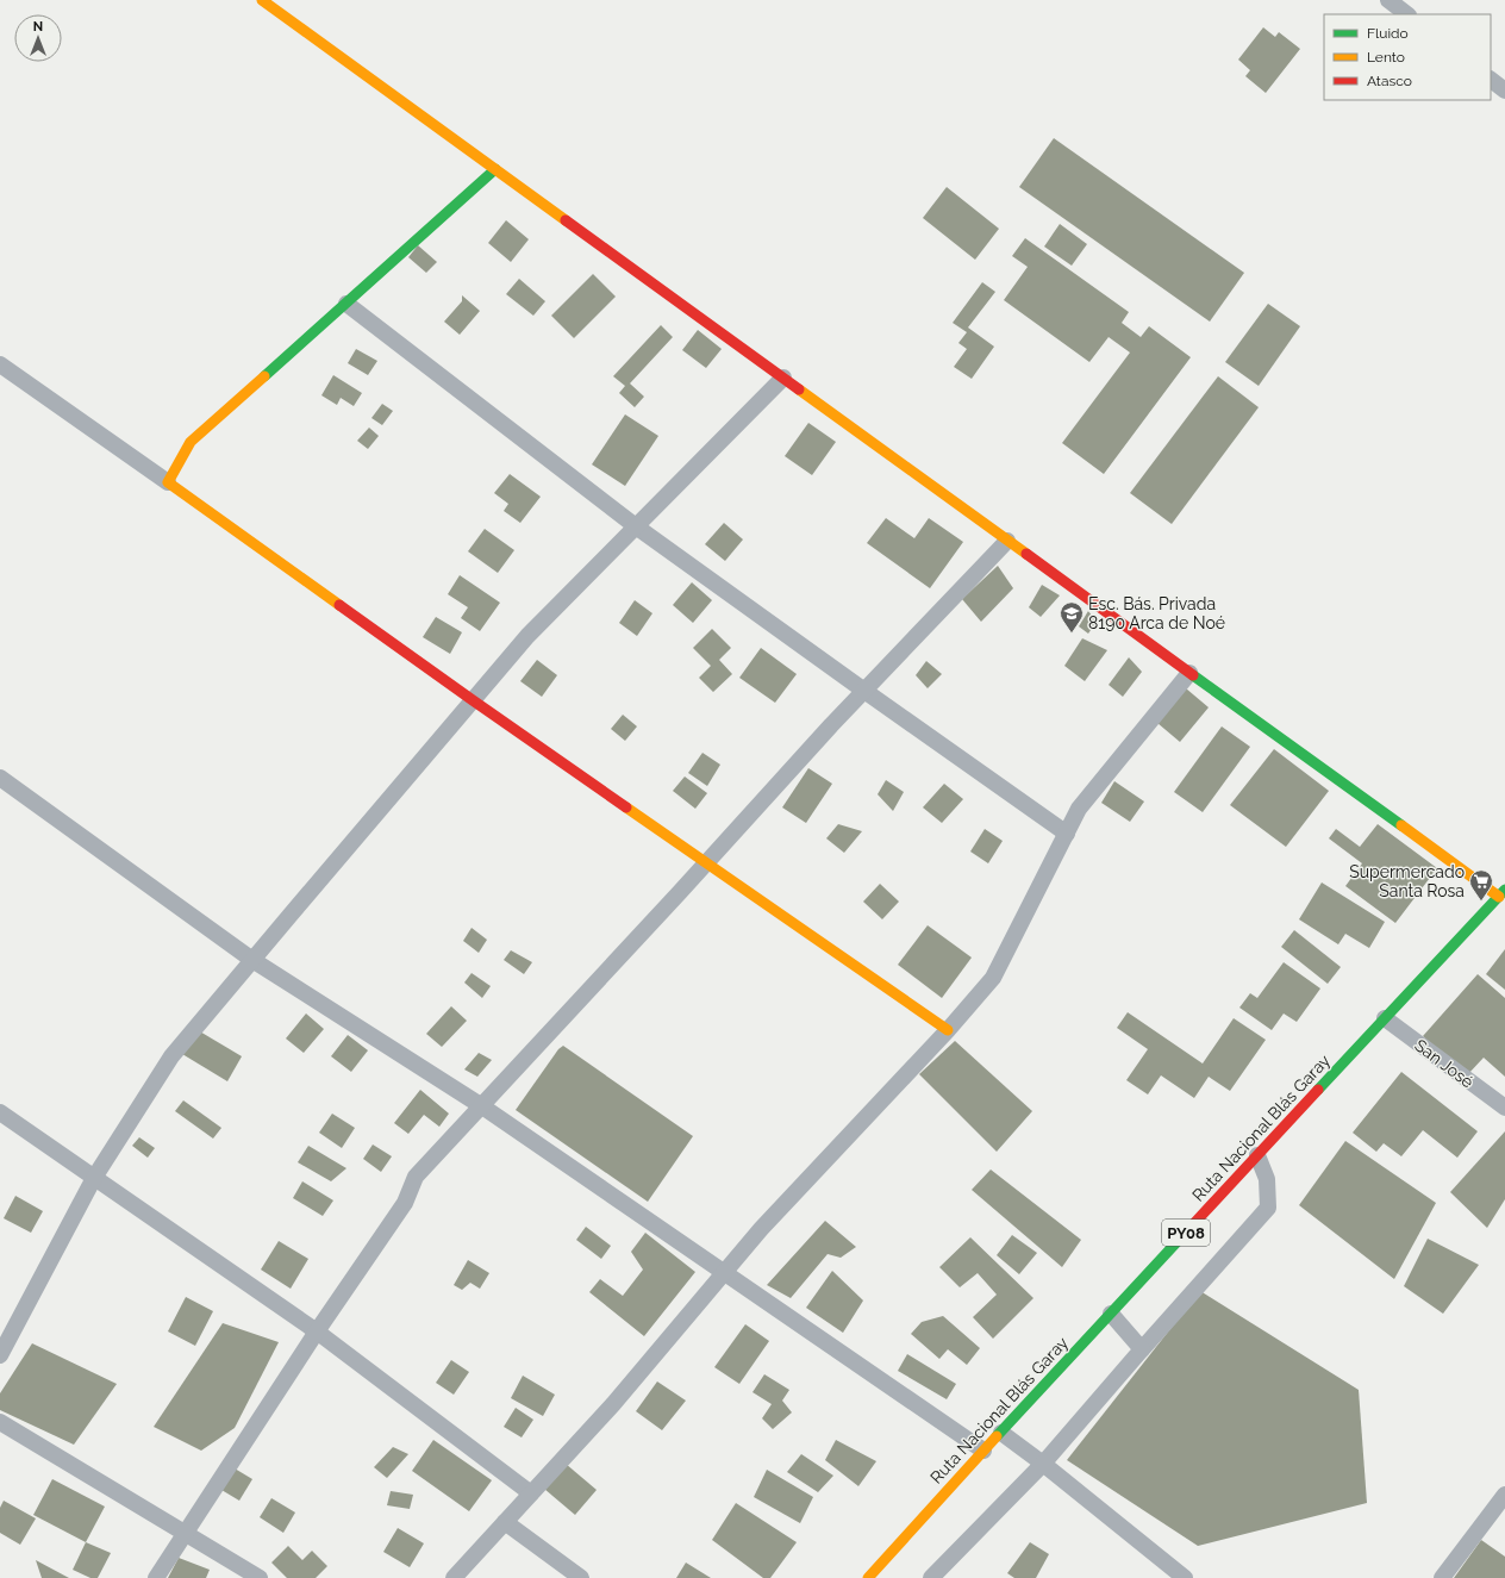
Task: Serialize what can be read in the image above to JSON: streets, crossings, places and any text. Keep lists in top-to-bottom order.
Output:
{
  "streets": {
    "main road": ["Ruta Nacional Blás Garay", "PY08"],
    "street": ["San José"]
  },
  "crossings": [
    ["San José", "Ruta Nacional Blás Garay"]
  ],
  "places": {
    "school or university": ["Esc. Bás. Privada 8190 Arca de Noé"],
    "supermarket": ["Supermercado Santa Rosa"]
  },
  "legend": ["Fluido", "Lento", "Atasco"],
  "north": "top"
}
